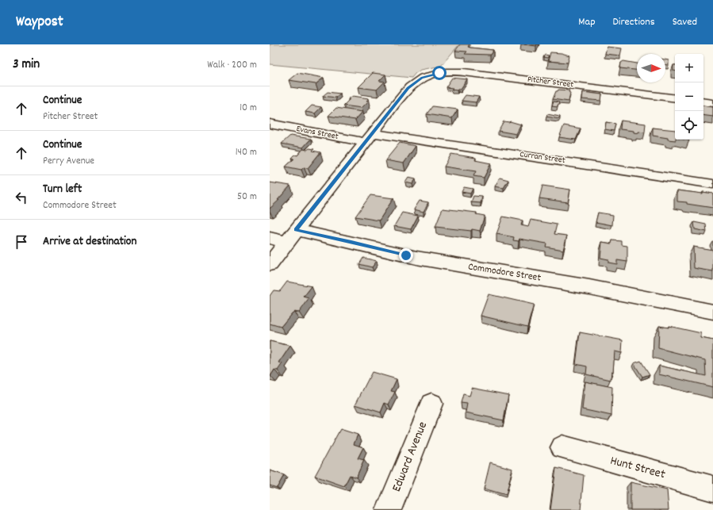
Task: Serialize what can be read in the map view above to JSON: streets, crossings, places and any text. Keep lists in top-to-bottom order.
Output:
{
  "streets": {
    "street": [
      "Pitcher Street",
      "Evans Street",
      "Curran Street",
      "Commodore Street",
      "Edward Avenue",
      "Hunt Street"
    ]
  },
  "crossings": [
    ["Pitcher Street", "Evans Street"],
    ["Pitcher Street", "Curran Street"],
    ["Evans Street", "Curran Street"]
  ],
  "north": "right",
  "page": {
    "header": "Waypost",
    "nav": ["Map", "Directions", "Saved"],
    "heading": ["3 min", "Walk · 200 m"],
    "map_buttons": ["+", "−"],
    "list": [
      ["Continue", "Pitcher Street", "10 m"],
      ["Continue", "Perry Avenue", "140 m"],
      ["Turn left", "Commodore Street", "50 m"],
      "Arrive at destination"
    ]
  }
}
